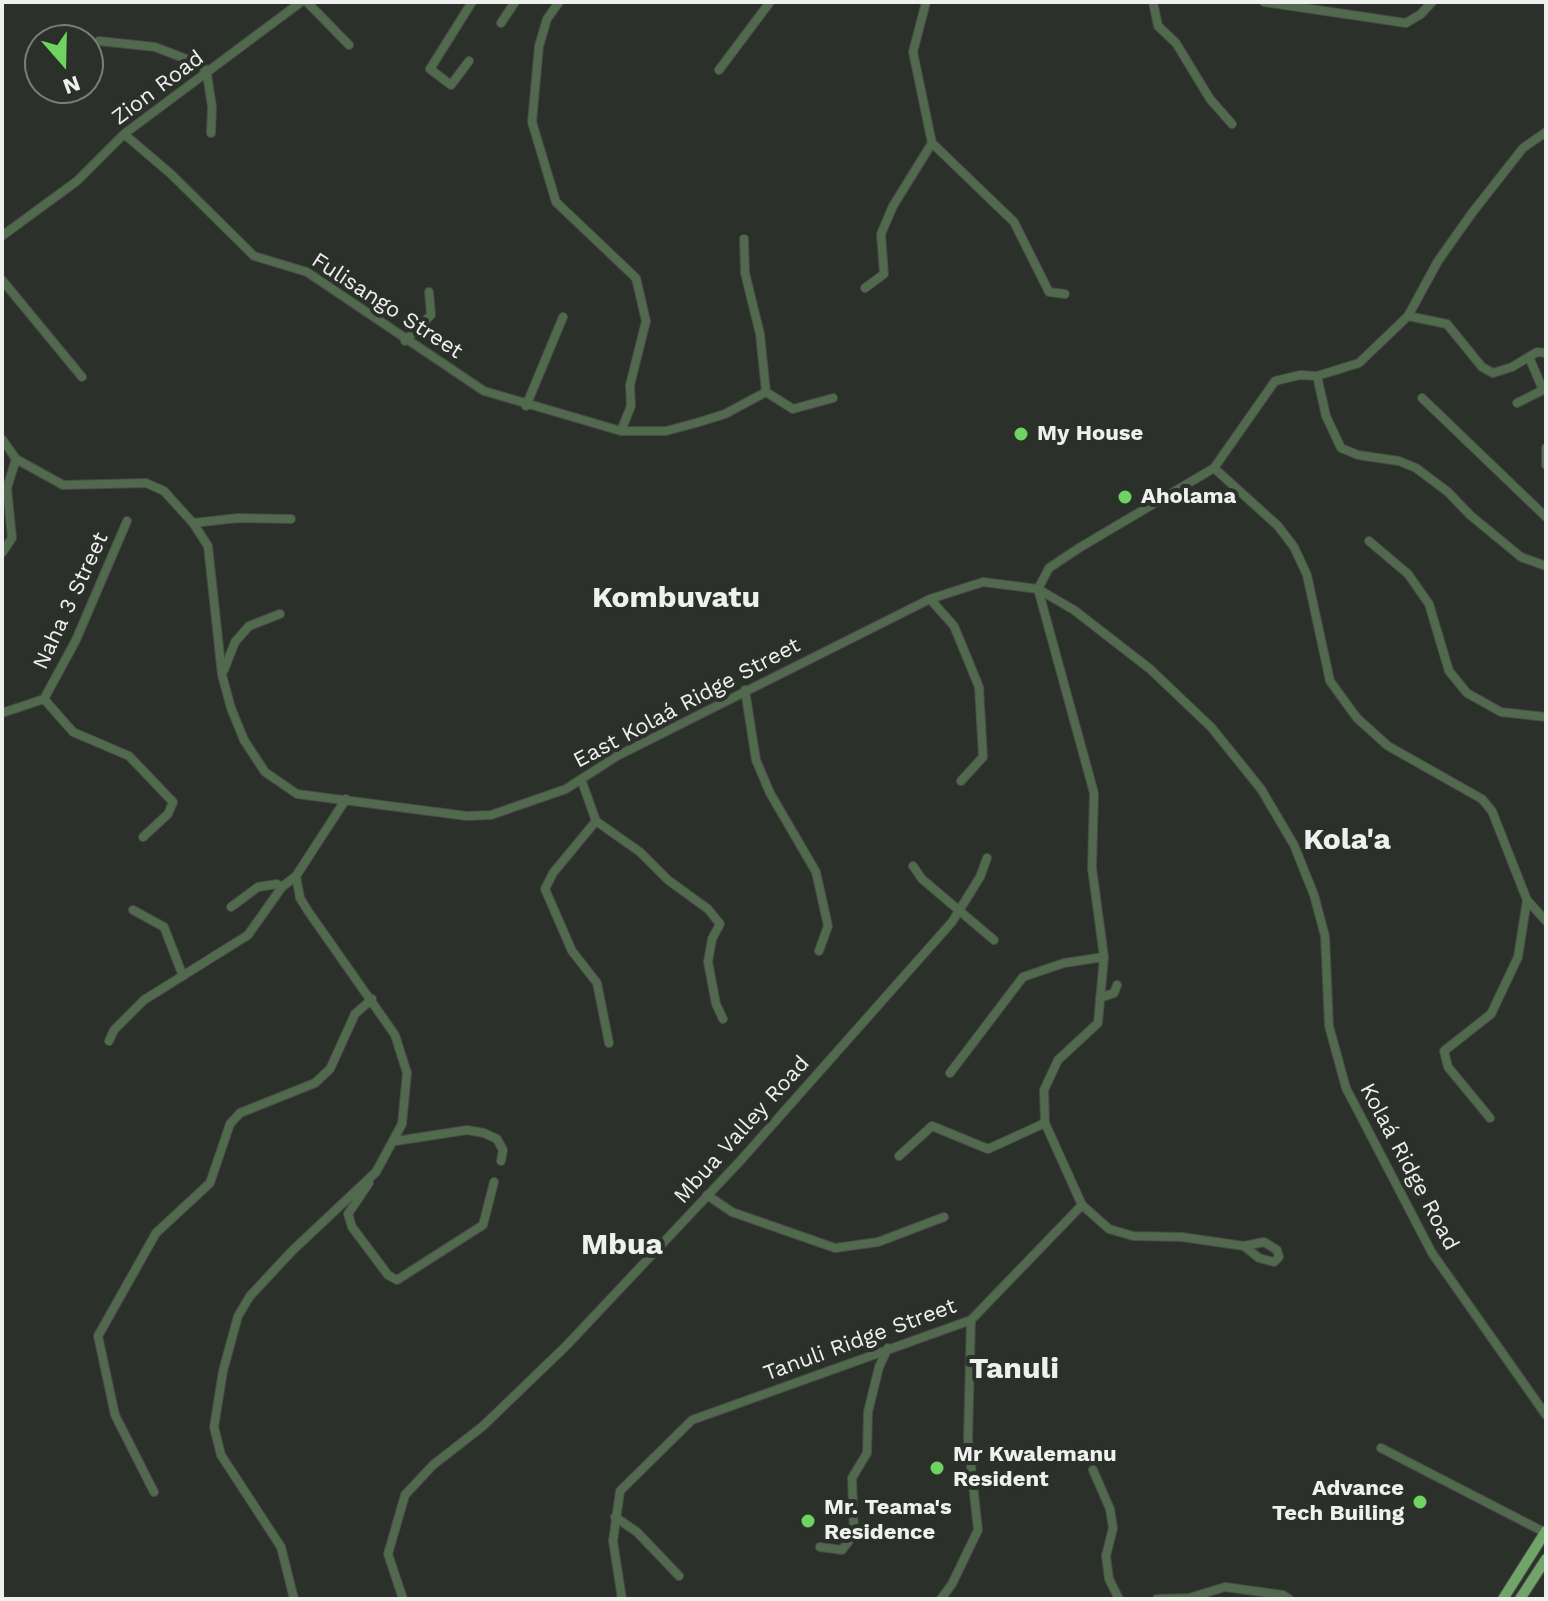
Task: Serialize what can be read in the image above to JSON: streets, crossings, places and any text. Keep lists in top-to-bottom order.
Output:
{
  "streets": {
    "street": [
      "Zion Road",
      "Fulisango Street",
      "Naha 3 Street",
      "East Kolaá Ridge Street",
      "Mbua Valley Road",
      "Kolaá Ridge Road",
      "Tanuli Ridge Street"
    ]
  },
  "crossings": [
    ["Zion Road", "Fulisango Street"],
    ["East Kolaá Ridge Street", "Kolaá Ridge Road"]
  ],
  "districts": [
    "Kombuvatu",
    "Kola'a",
    "Mbua",
    "Tanuli"
  ],
  "places": [
    "My House",
    "Aholama",
    "Mr Kwalemanu Resident",
    "Advance Tech Builing",
    "Mr. Teama's Residence"
  ],
  "north": "bottom"
}
